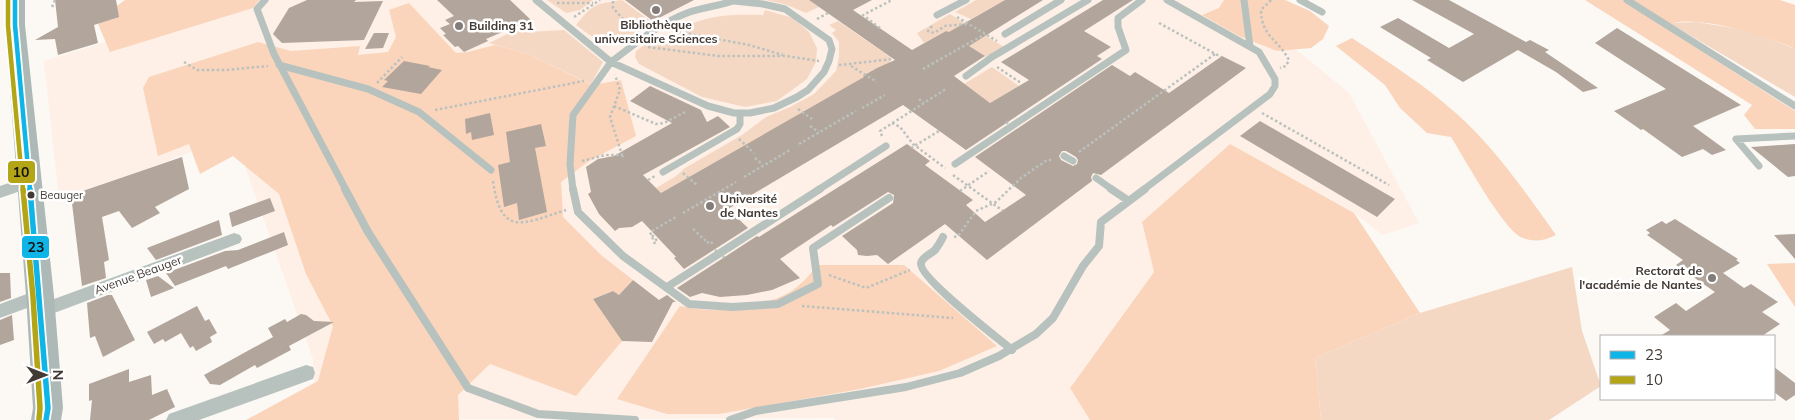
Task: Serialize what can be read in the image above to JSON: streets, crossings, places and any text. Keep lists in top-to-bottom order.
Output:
{
  "streets": {
    "street": ["Avenue Beauger"]
  },
  "places": [
    "Bibliothèque universitaire Sciences",
    "Building 31",
    "Beauger",
    "Université de Nantes",
    "Rectorat de l'académie de Nantes"
  ],
  "lines": ["transit line 23", "transit line 10"],
  "legend": ["23", "10"],
  "north": "right"
}
